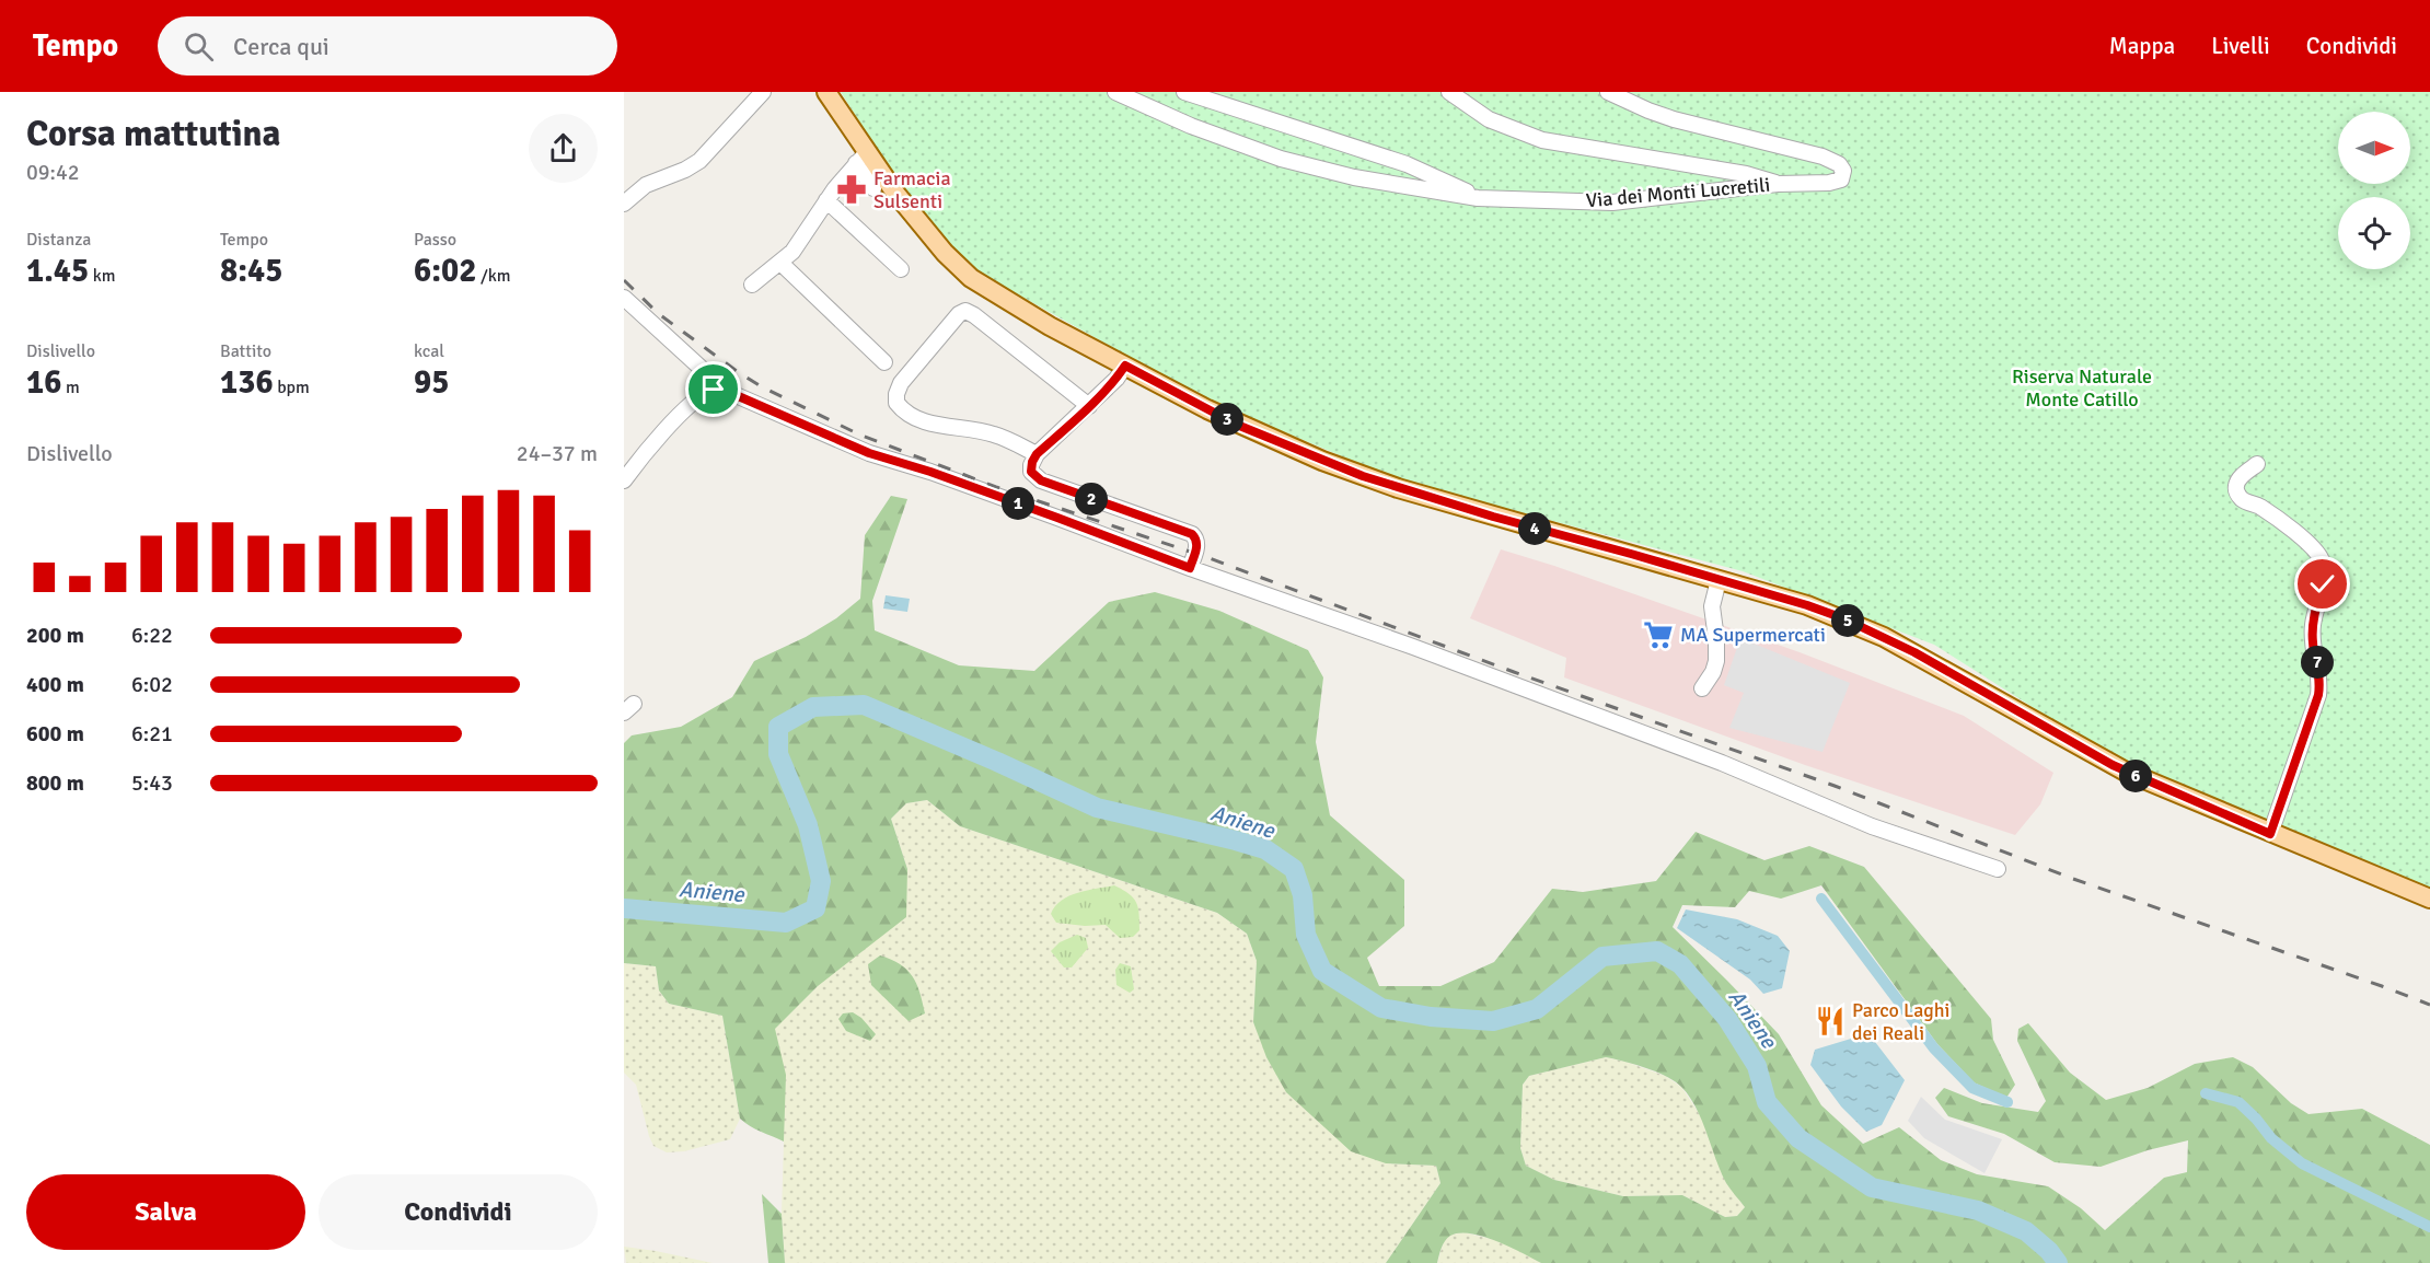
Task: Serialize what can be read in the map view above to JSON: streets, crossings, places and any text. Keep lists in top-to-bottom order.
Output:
{
  "streets": {
    "street": ["Via dei Monti Lucretili"]
  },
  "water": ["Aniene"],
  "parks": ["Riserva Naturale Monte Catillo"],
  "places": {
    "pharmacy": ["Farmacia Sulsenti"],
    "supermarket": ["MA Supermercati"],
    "restaurant": ["Parco Laghi dei Reali"]
  },
  "north": "right",
  "page": {
    "header": "Tempo",
    "search": "Cerca qui",
    "nav": ["Mappa", "Livelli", "Condividi"],
    "heading": ["Corsa mattutina", "09:42"],
    "stats": [
      ["Distanza", "1.45 km"],
      ["Tempo", "8:45"],
      ["Passo", "6:02 /km"],
      ["Dislivello", "16 m"],
      ["Battito", "136 bpm"],
      ["kcal", "95"]
    ],
    "pins": [
      "3",
      "2",
      "1",
      "4",
      "5",
      "7",
      "6"
    ],
    "chart": ["Dislivello", "24–37 m"],
    "list": [
      {
        "name": "200 m",
        "note": "6:22"
      },
      {
        "name": "400 m",
        "note": "6:02"
      },
      {
        "name": "600 m",
        "note": "6:21"
      },
      {
        "name": "800 m",
        "note": "5:43"
      }
    ],
    "buttons": ["Salva", "Condividi"]
  }
}
